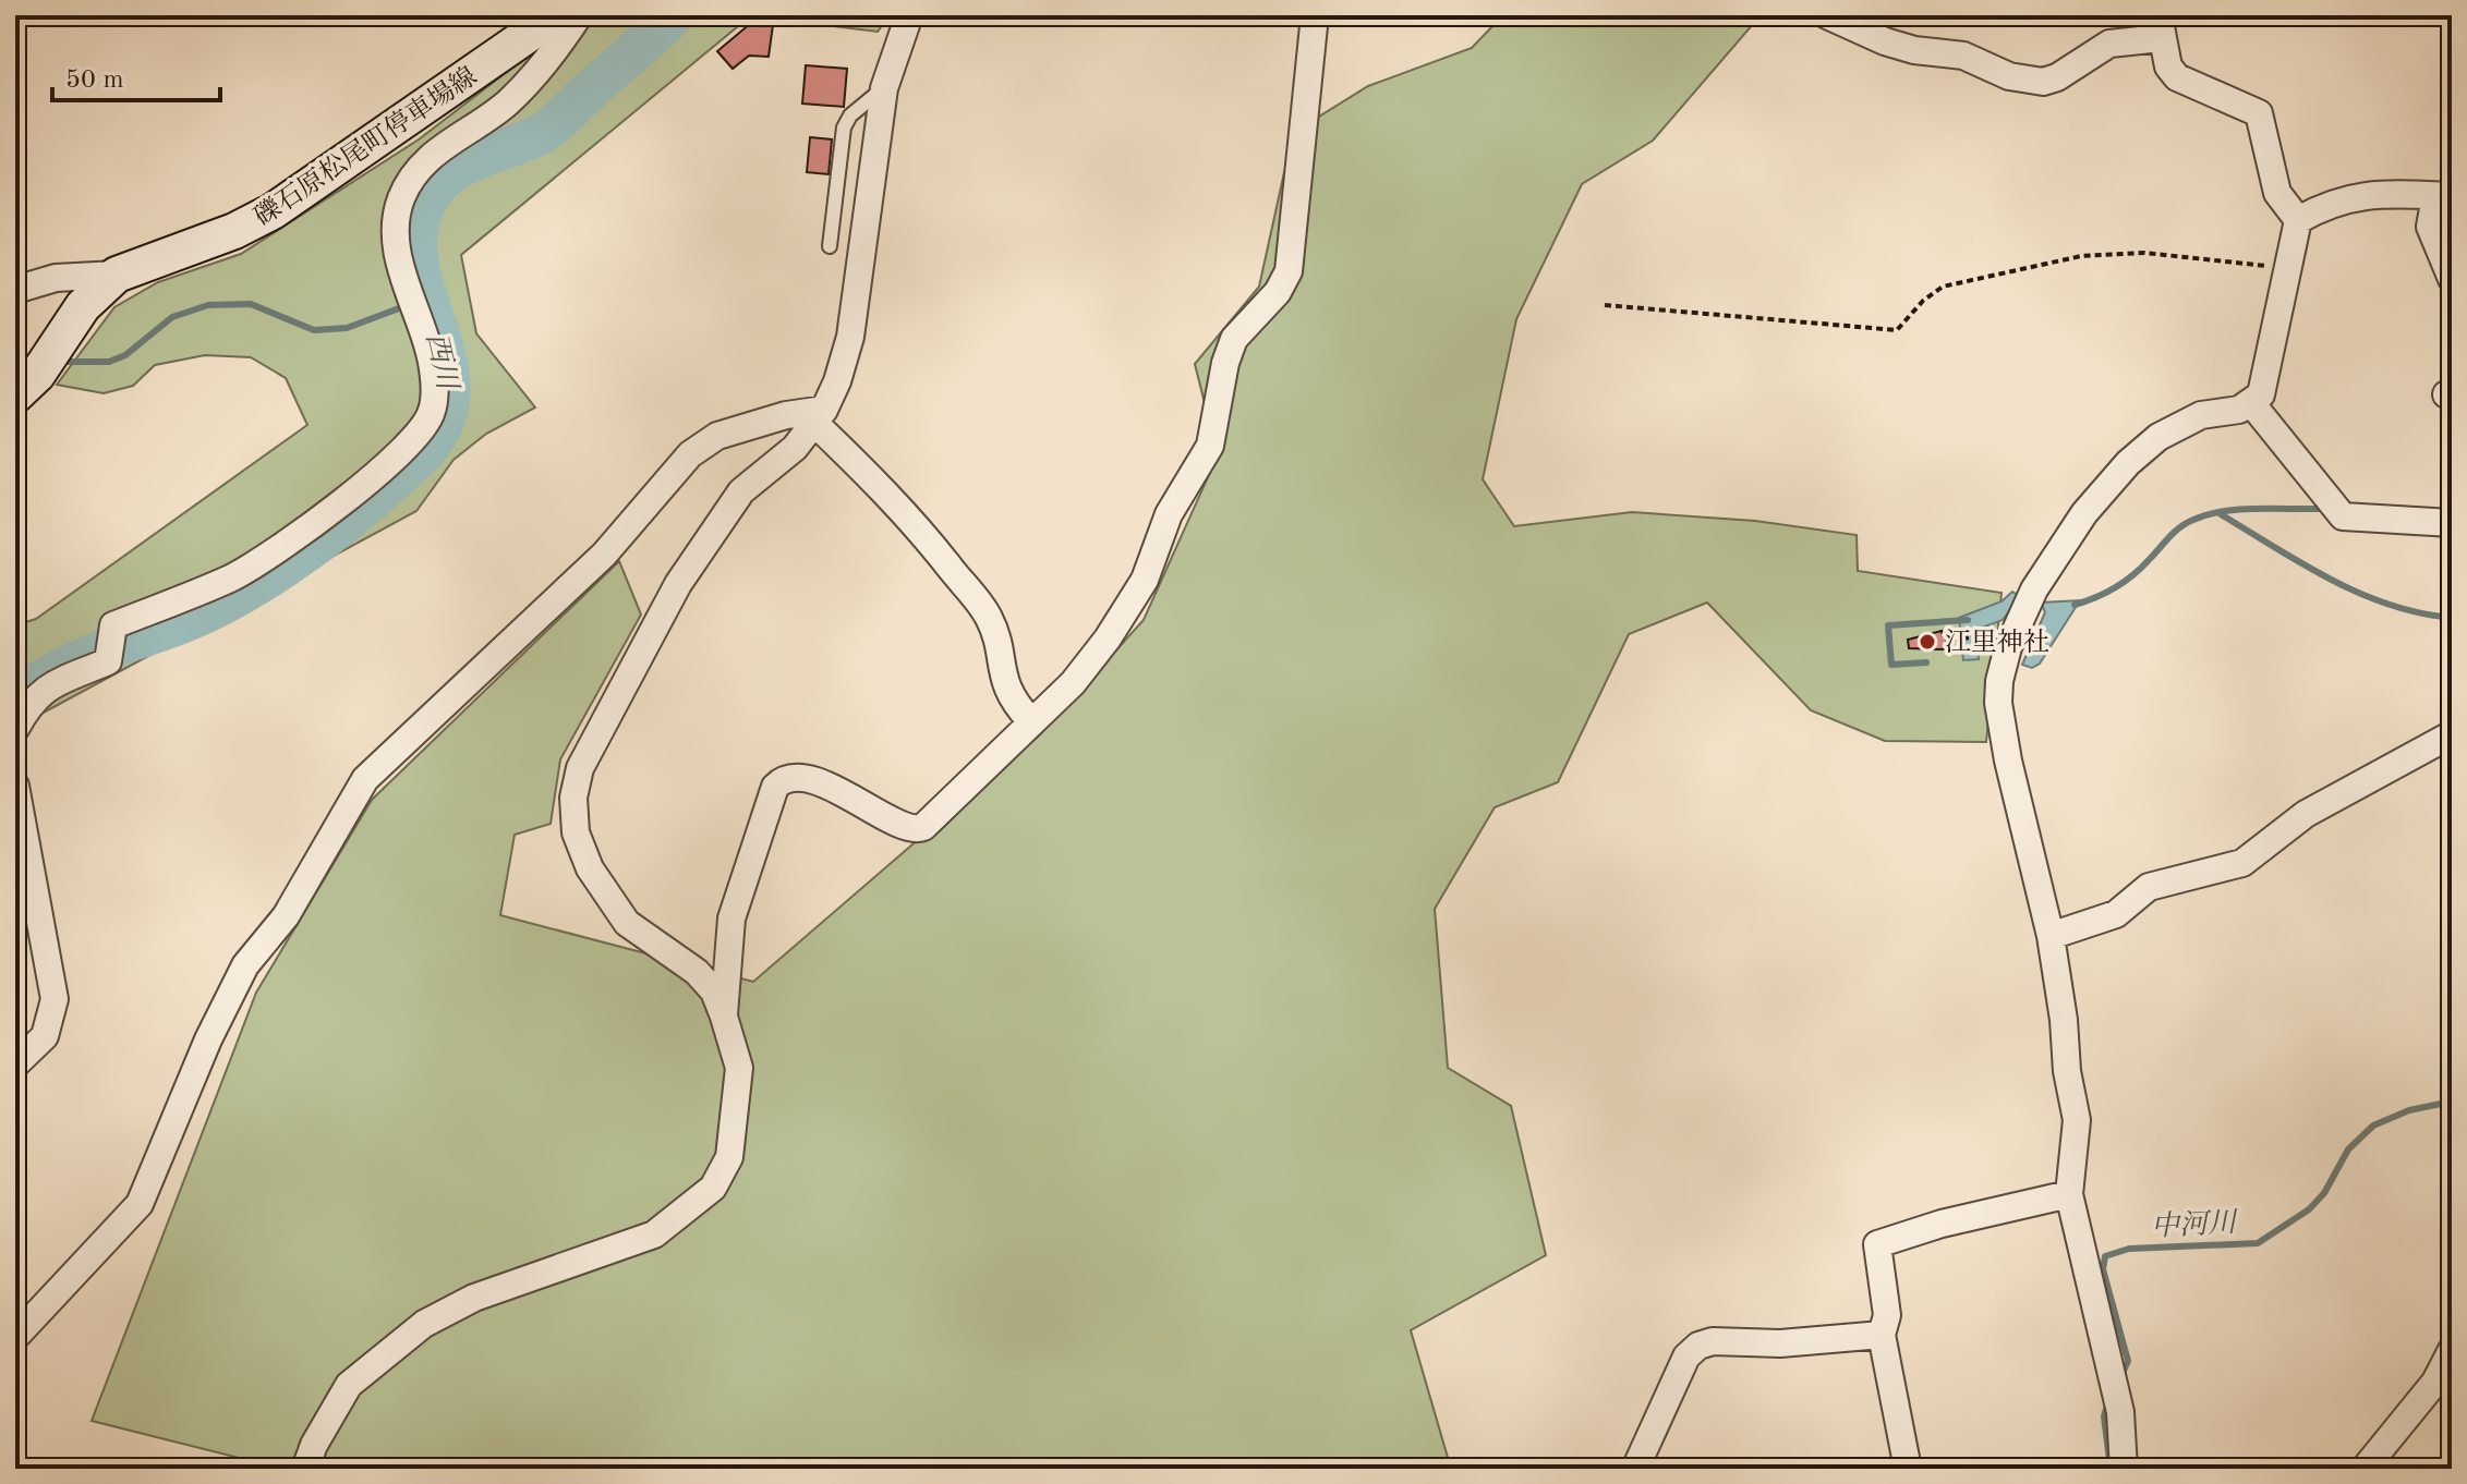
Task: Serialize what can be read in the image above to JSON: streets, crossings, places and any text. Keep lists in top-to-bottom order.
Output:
{
  "streets": {
    "main road": ["礫石原松尾町停車場線"]
  },
  "water": ["西川", "中河川"],
  "places": ["江里神社"],
  "scale_bar": "50 m"
}
